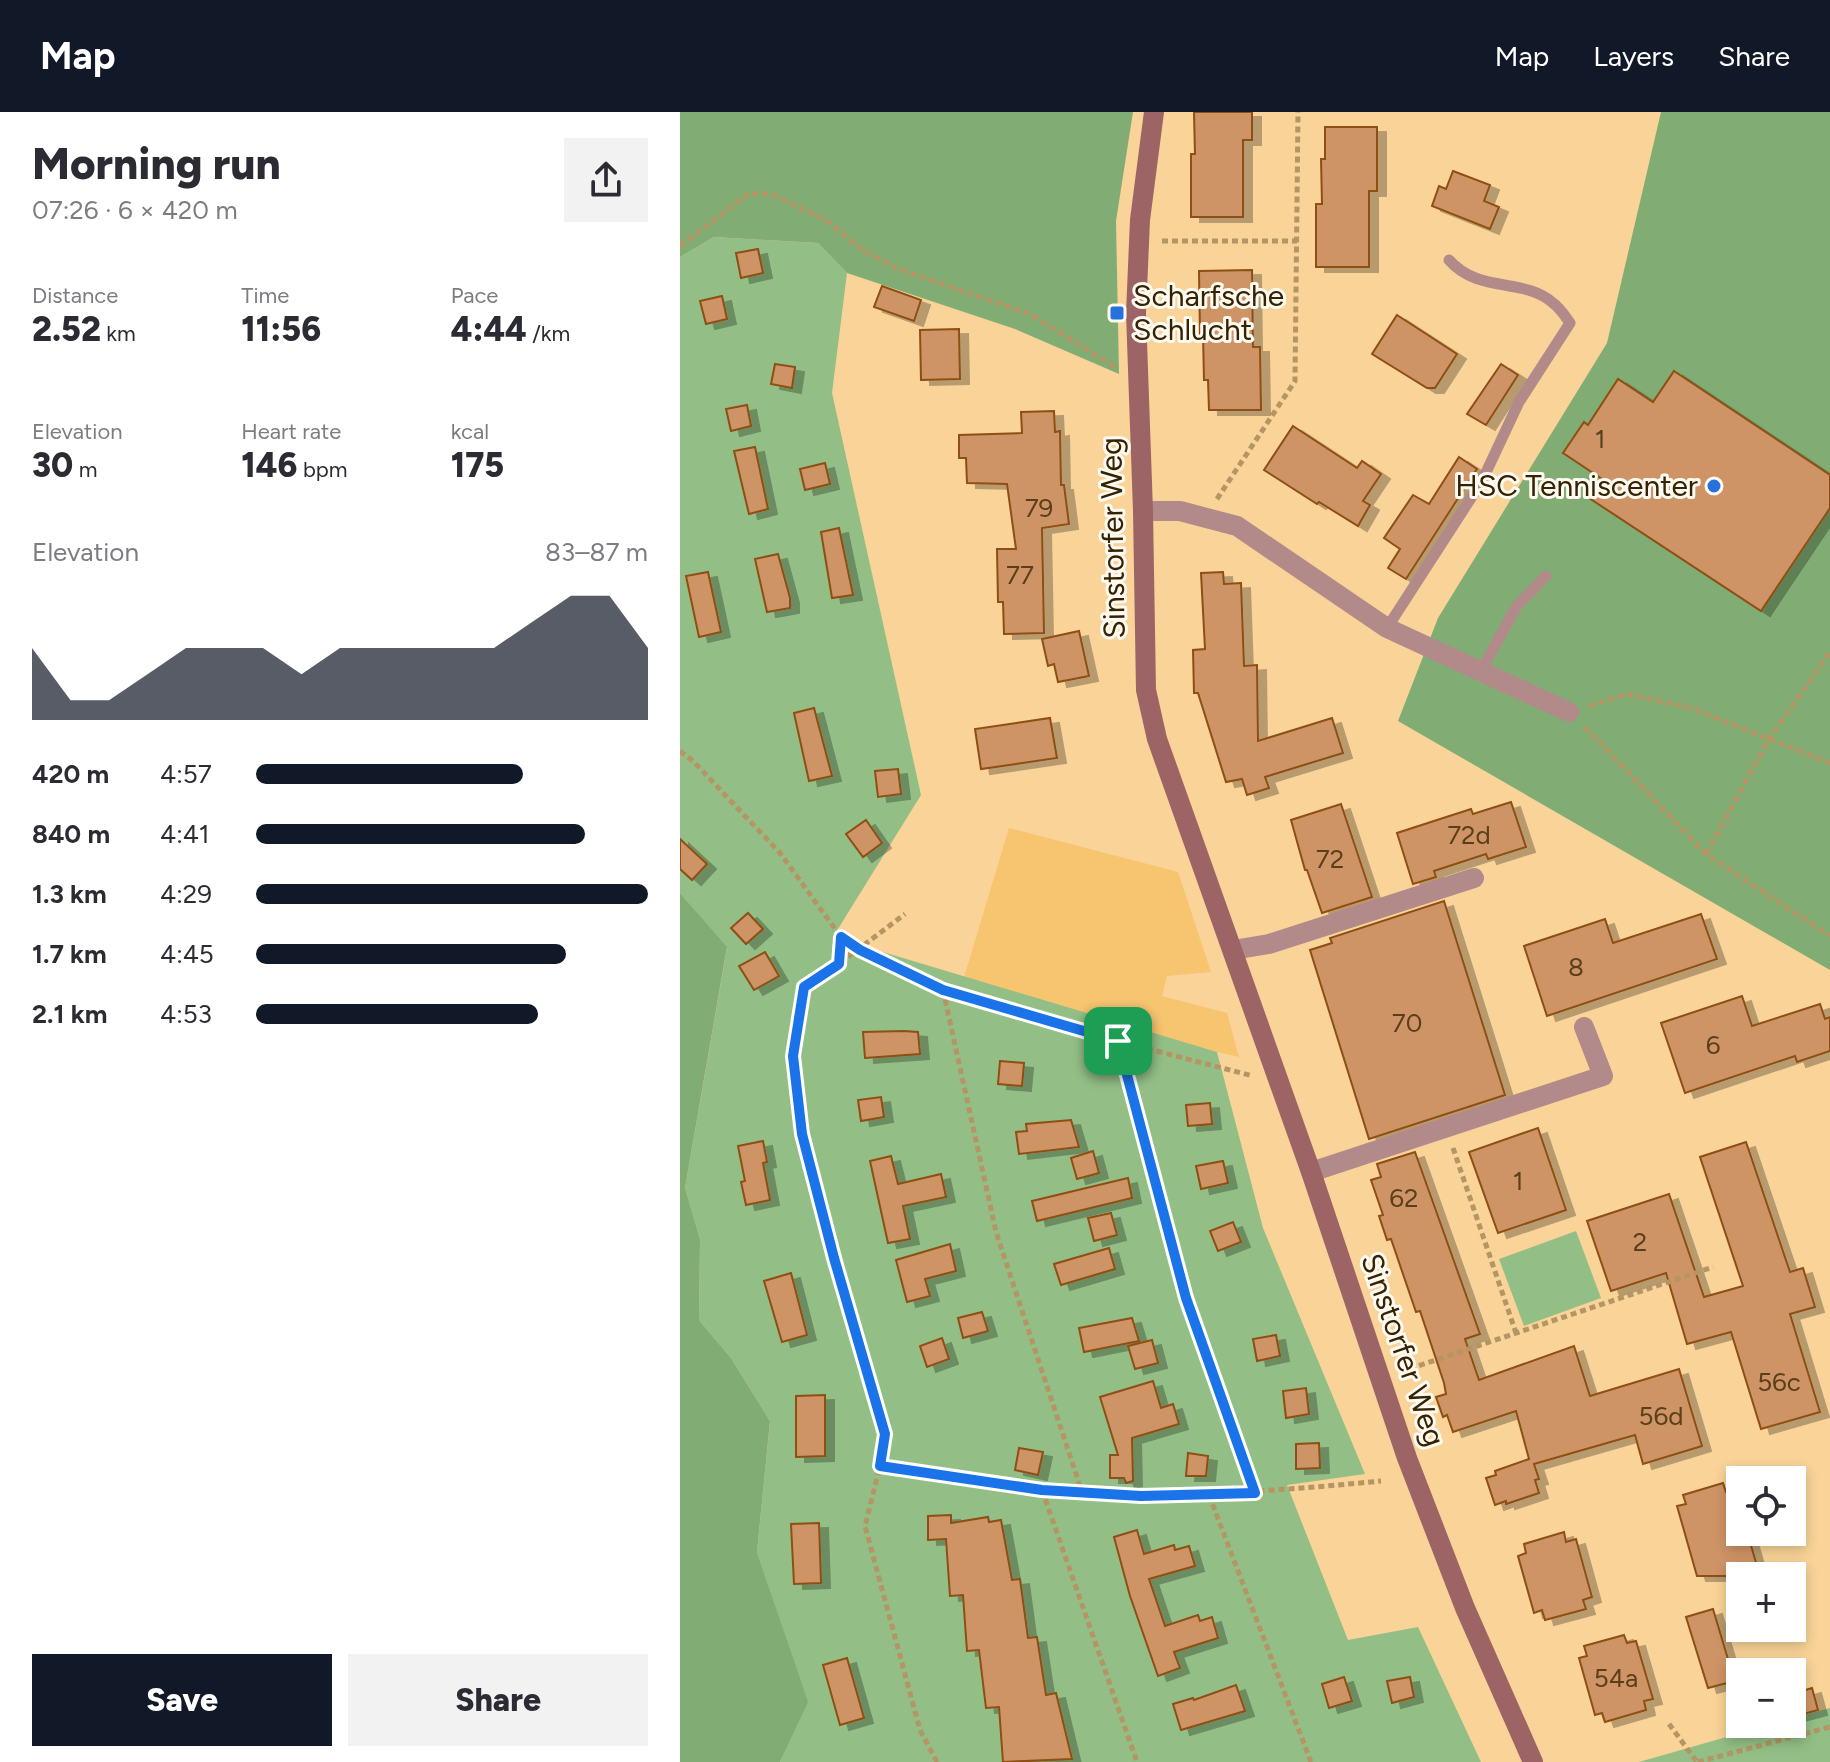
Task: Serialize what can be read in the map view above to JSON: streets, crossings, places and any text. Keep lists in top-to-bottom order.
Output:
{
  "streets": {
    "street": ["Sinstorfer Weg"]
  },
  "places": {
    "transit": ["Scharfsche Schlucht"],
    "other": ["HSC Tenniscenter"]
  },
  "house_numbers": [
    "1",
    "79",
    "77",
    "72d",
    "72",
    "8",
    "70",
    "6",
    "1",
    "62",
    "2",
    "56c",
    "56d",
    "54a"
  ],
  "page": {
    "header": "Map",
    "nav": ["Map", "Layers", "Share"],
    "heading": ["Morning run", "07:26 · 6 × 420 m"],
    "stats": [
      ["Distance", "2.52 km"],
      ["Time", "11:56"],
      ["Pace", "4:44 /km"],
      ["Elevation", "30 m"],
      ["Heart rate", "146 bpm"],
      ["kcal", "175"]
    ],
    "chart": ["Elevation", "83–87 m"],
    "list": [
      {
        "name": "420 m",
        "note": "4:57"
      },
      {
        "name": "840 m",
        "note": "4:41"
      },
      {
        "name": "1.3 km",
        "note": "4:29"
      },
      {
        "name": "1.7 km",
        "note": "4:45"
      },
      {
        "name": "2.1 km",
        "note": "4:53"
      }
    ],
    "map_buttons": ["+", "−"],
    "buttons": ["Save", "Share"]
  }
}
